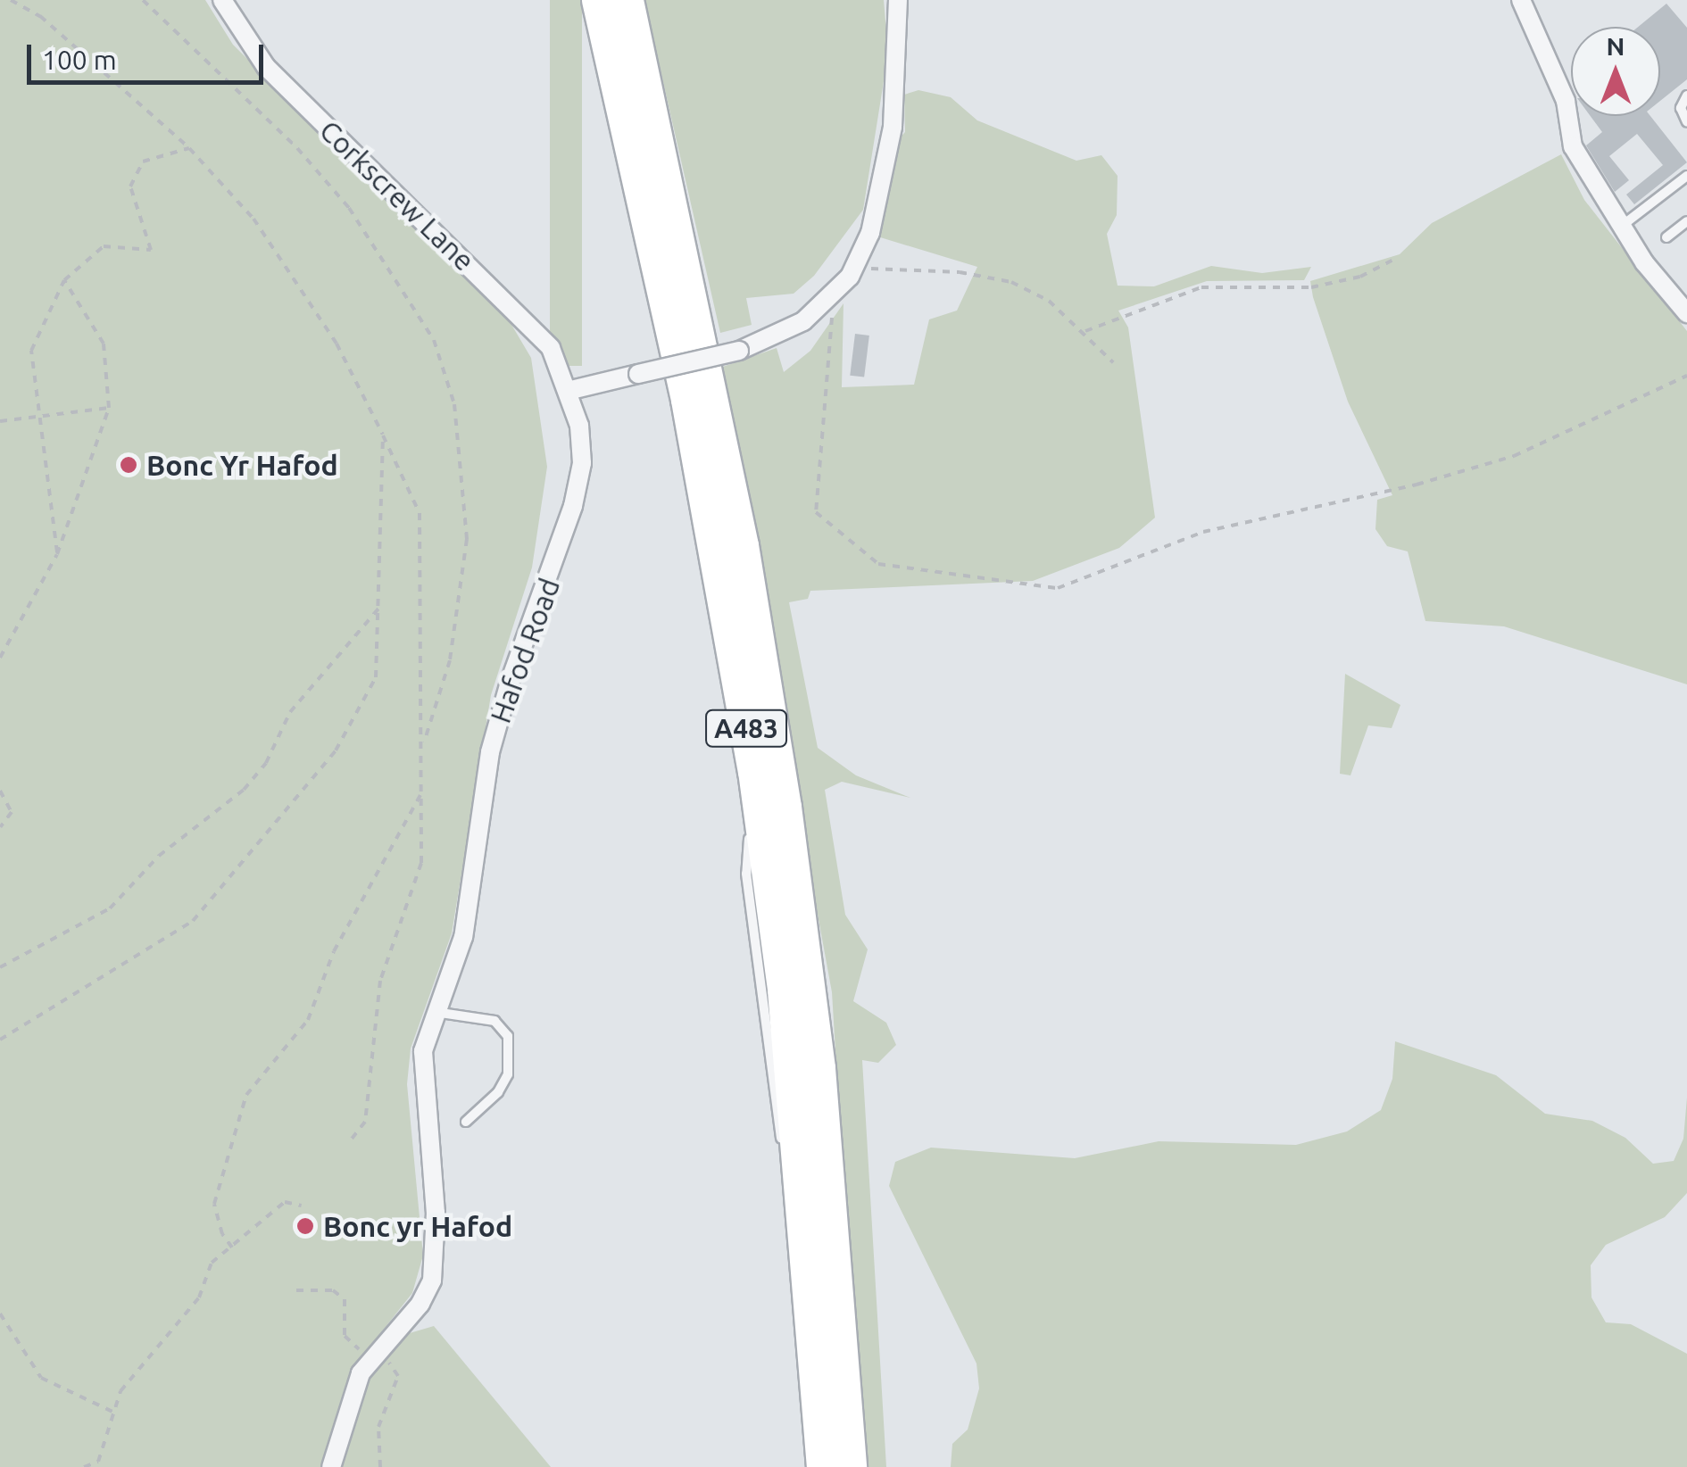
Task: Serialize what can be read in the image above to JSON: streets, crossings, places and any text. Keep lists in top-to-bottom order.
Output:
{
  "streets": {
    "highway": ["A483"],
    "street": ["Corkscrew Lane", "Hafod Road"]
  },
  "crossings": [
    ["Corkscrew Lane", "Hafod Road"]
  ],
  "places": ["Bonc Yr Hafod", "Bonc yr Hafod"],
  "scale_bar": "100 m",
  "north": "top"
}
